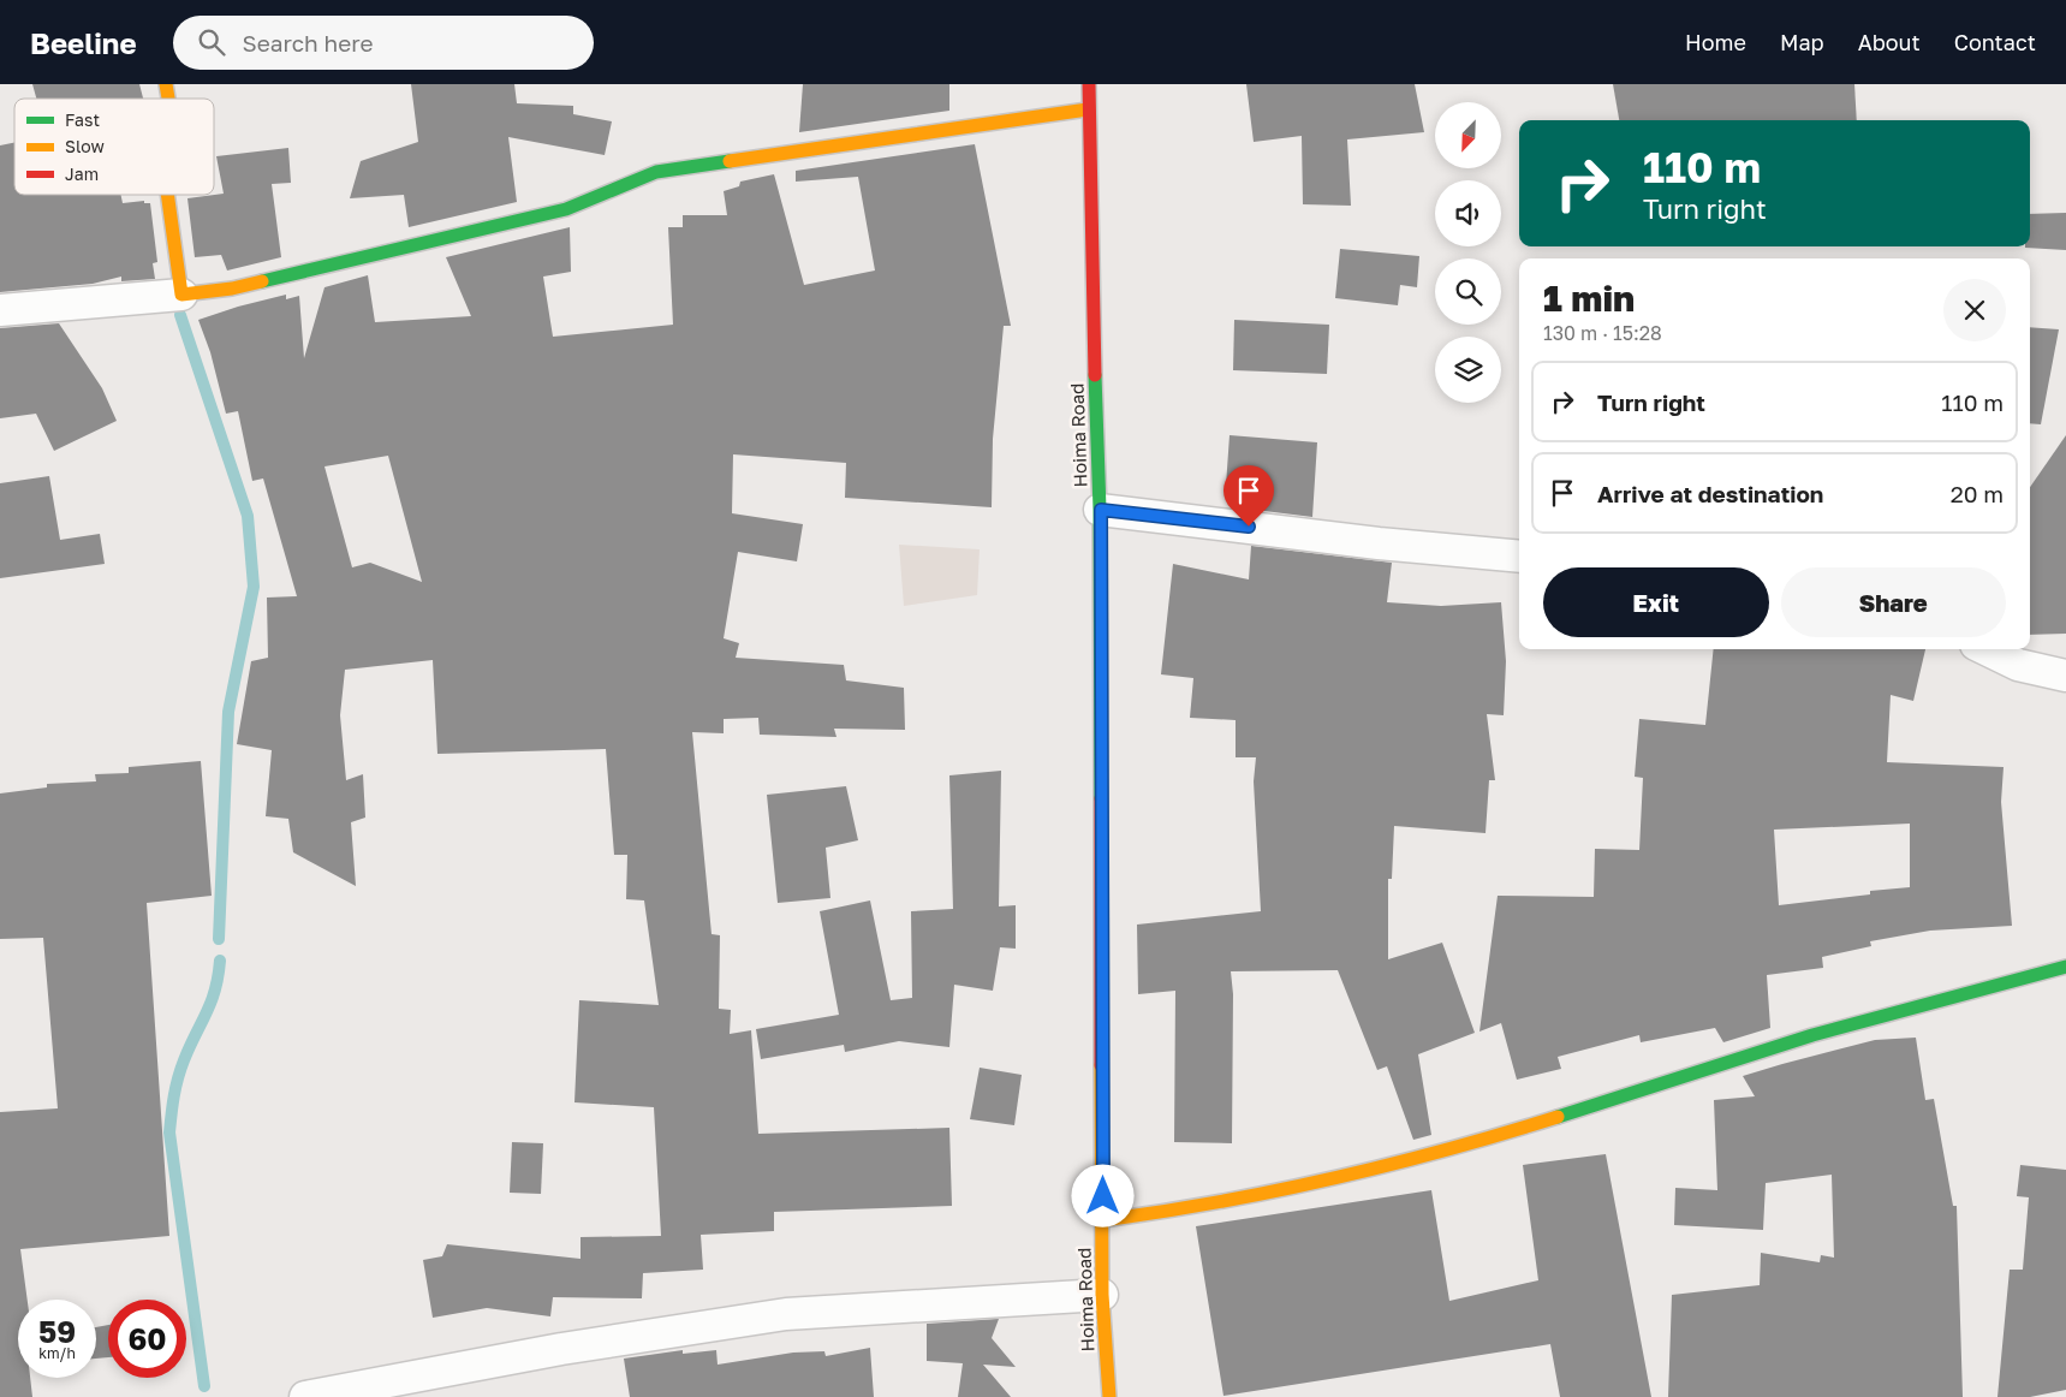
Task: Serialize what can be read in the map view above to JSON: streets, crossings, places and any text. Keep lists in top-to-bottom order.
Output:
{
  "streets": {
    "street": ["Hoima Road"]
  },
  "legend": ["Fast", "Slow", "Jam"],
  "north": "bottom left",
  "page": {
    "header": "Beeline",
    "search": "Search here",
    "nav": [
      "Home",
      "Map",
      "About",
      "Contact"
    ],
    "turn": ["110 m", "Turn right"],
    "heading": ["1 min", "130 m · 15:28"],
    "list": [
      {
        "name": "Turn right",
        "value": "110 m"
      },
      {
        "name": "Arrive at destination",
        "value": "20 m"
      }
    ],
    "buttons": ["Exit", "Share"],
    "speed": "59 km/h",
    "limit": "60"
  }
}
